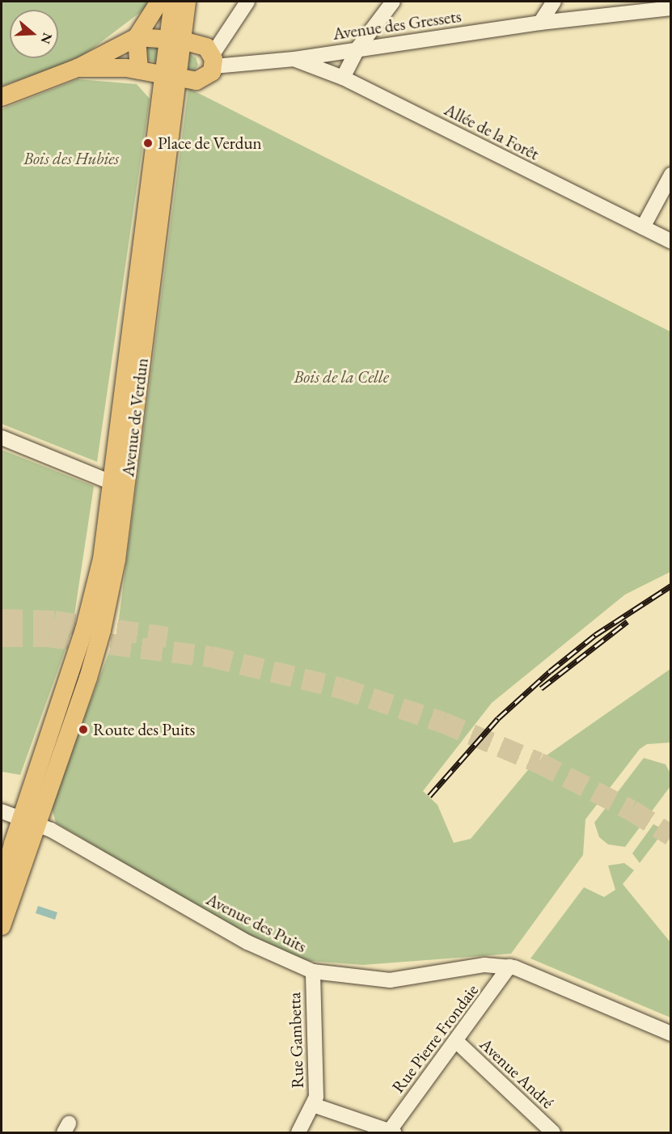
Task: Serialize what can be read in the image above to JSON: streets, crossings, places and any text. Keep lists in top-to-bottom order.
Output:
{
  "streets": {
    "main road": ["Avenue de Verdun"],
    "street": [
      "Avenue des Gressets",
      "Allée de la Forêt",
      "Avenue des Puits",
      "Rue Pierre Frondaie",
      "Rue Gambetta",
      "Avenue André"
    ]
  },
  "crossings": [
    ["Avenue des Gressets", "Allée de la Forêt"],
    ["Avenue de Verdun", "Avenue des Puits"],
    ["Avenue des Puits", "Rue Pierre Frondaie"],
    ["Avenue des Puits", "Rue Gambetta"],
    ["Rue Pierre Frondaie", "Avenue André"]
  ],
  "parks": ["Bois des Hubies", "Bois de la Celle"],
  "places": ["Place de Verdun", "Route des Puits"],
  "north": "right"
}
